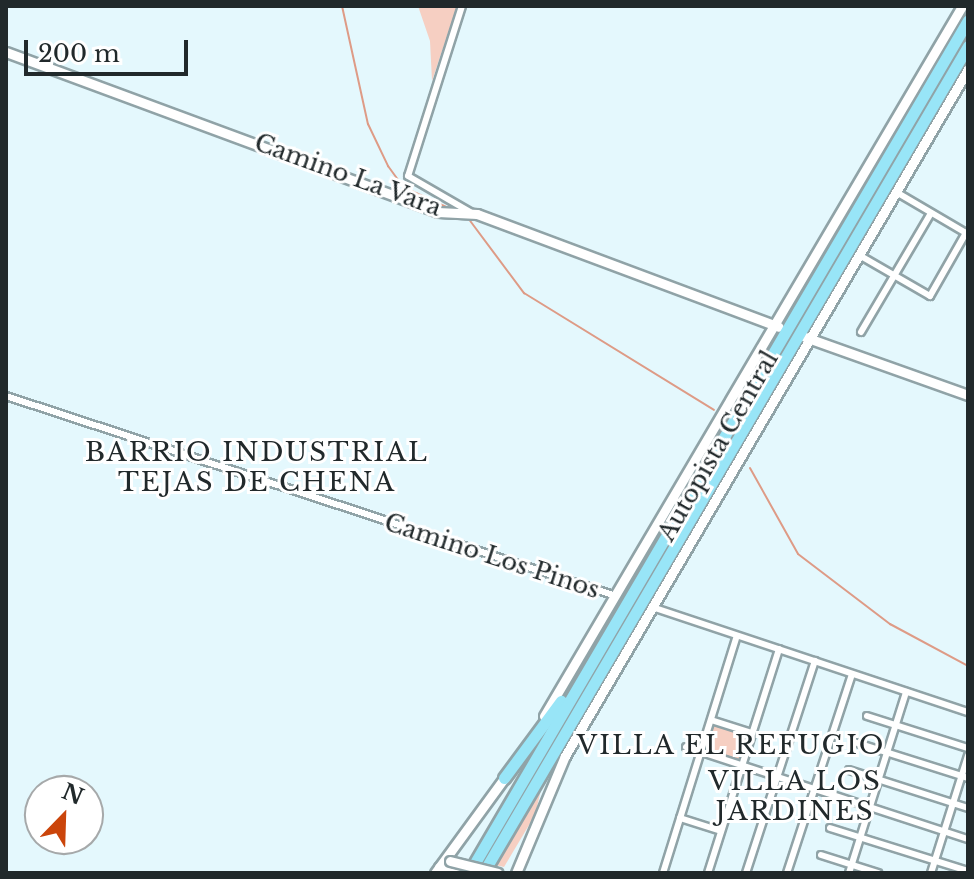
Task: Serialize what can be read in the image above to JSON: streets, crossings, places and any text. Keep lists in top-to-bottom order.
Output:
{
  "streets": {
    "highway": ["Autopista Central"],
    "street": ["Camino La Vara", "Camino Los Pinos"]
  },
  "districts": ["BARRIO INDUSTRIAL TEJAS DE CHENA", "VILLA EL REFUGIO", "VILLA LOS JARDINES"],
  "scale_bar": "200 m",
  "north": "top right"
}
